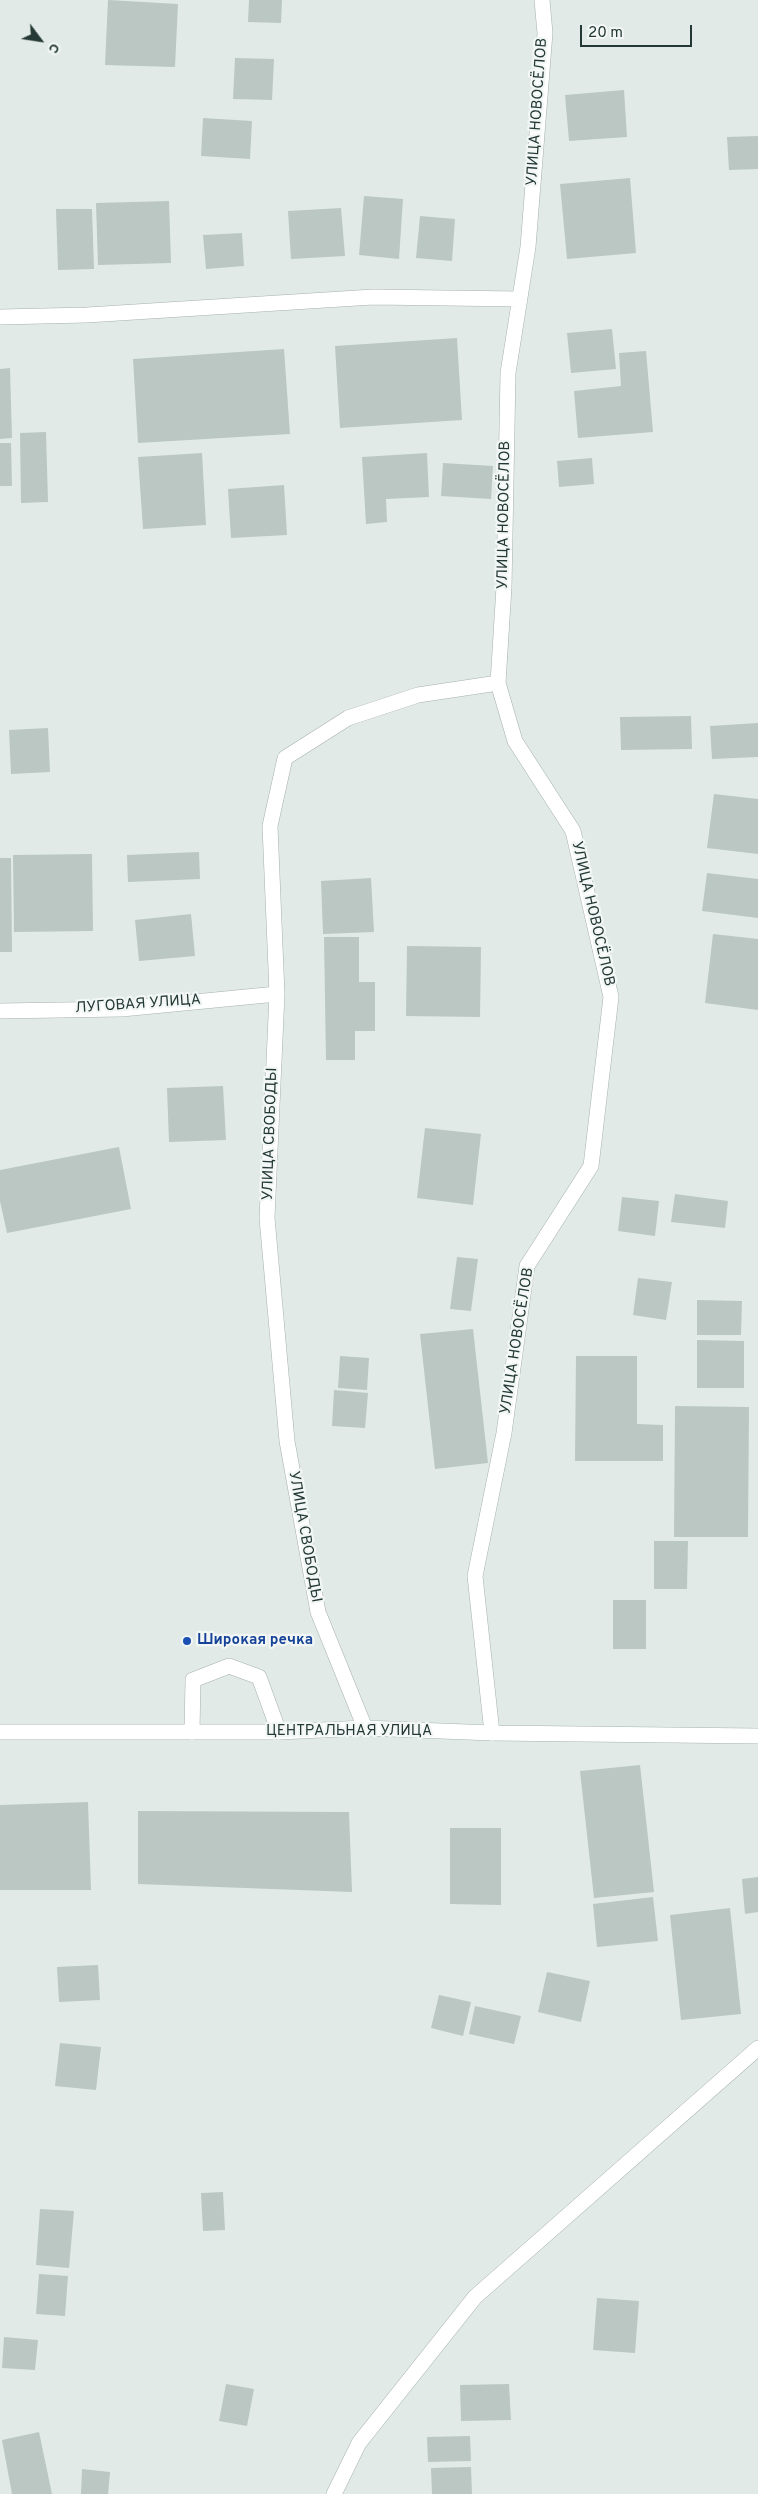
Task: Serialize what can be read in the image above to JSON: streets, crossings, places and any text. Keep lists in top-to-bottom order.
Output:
{
  "streets": {
    "street": [
      "УЛИЦА НОВОСЁЛОВ",
      "ЛУГОВАЯ УЛИЦА",
      "УЛИЦА СВОБОДЫ",
      "ЦЕНТРАЛЬНАЯ УЛИЦА"
    ]
  },
  "crossings": [
    ["УЛИЦА НОВОСЁЛОВ", "УЛИЦА СВОБОДЫ"],
    ["УЛИЦА НОВОСЁЛОВ", "ЦЕНТРАЛЬНАЯ УЛИЦА"],
    ["ЛУГОВАЯ УЛИЦА", "УЛИЦА СВОБОДЫ"],
    ["УЛИЦА СВОБОДЫ", "ЦЕНТРАЛЬНАЯ УЛИЦА"]
  ],
  "places": ["Широкая речка"],
  "scale_bar": "20 m",
  "north": "bottom right"
}
